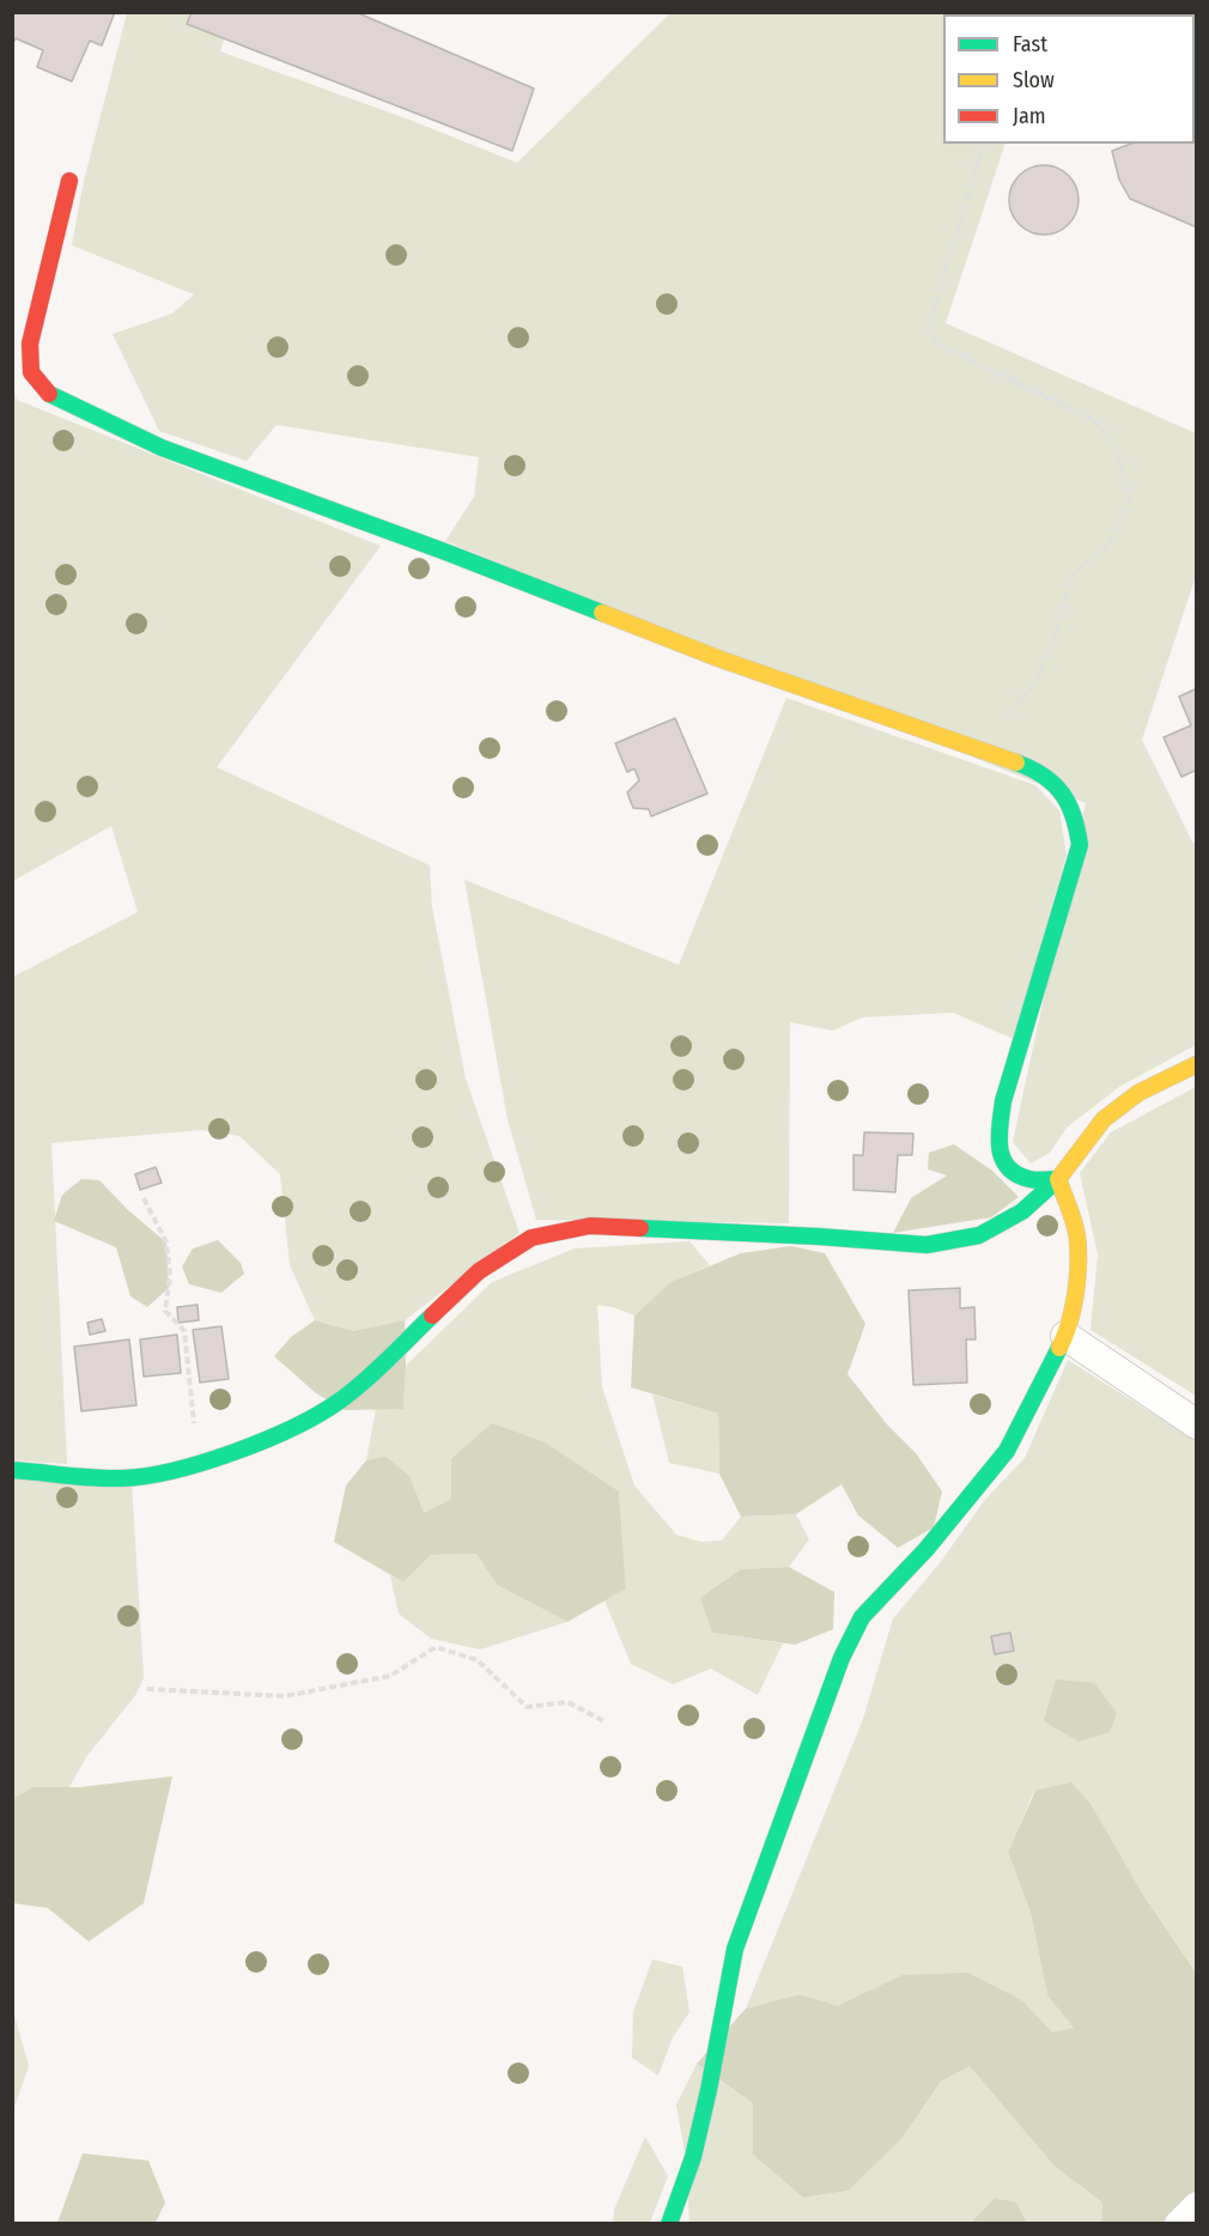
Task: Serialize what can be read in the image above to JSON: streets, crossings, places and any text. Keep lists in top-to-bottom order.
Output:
{
  "legend": ["Fast", "Slow", "Jam"]
}
